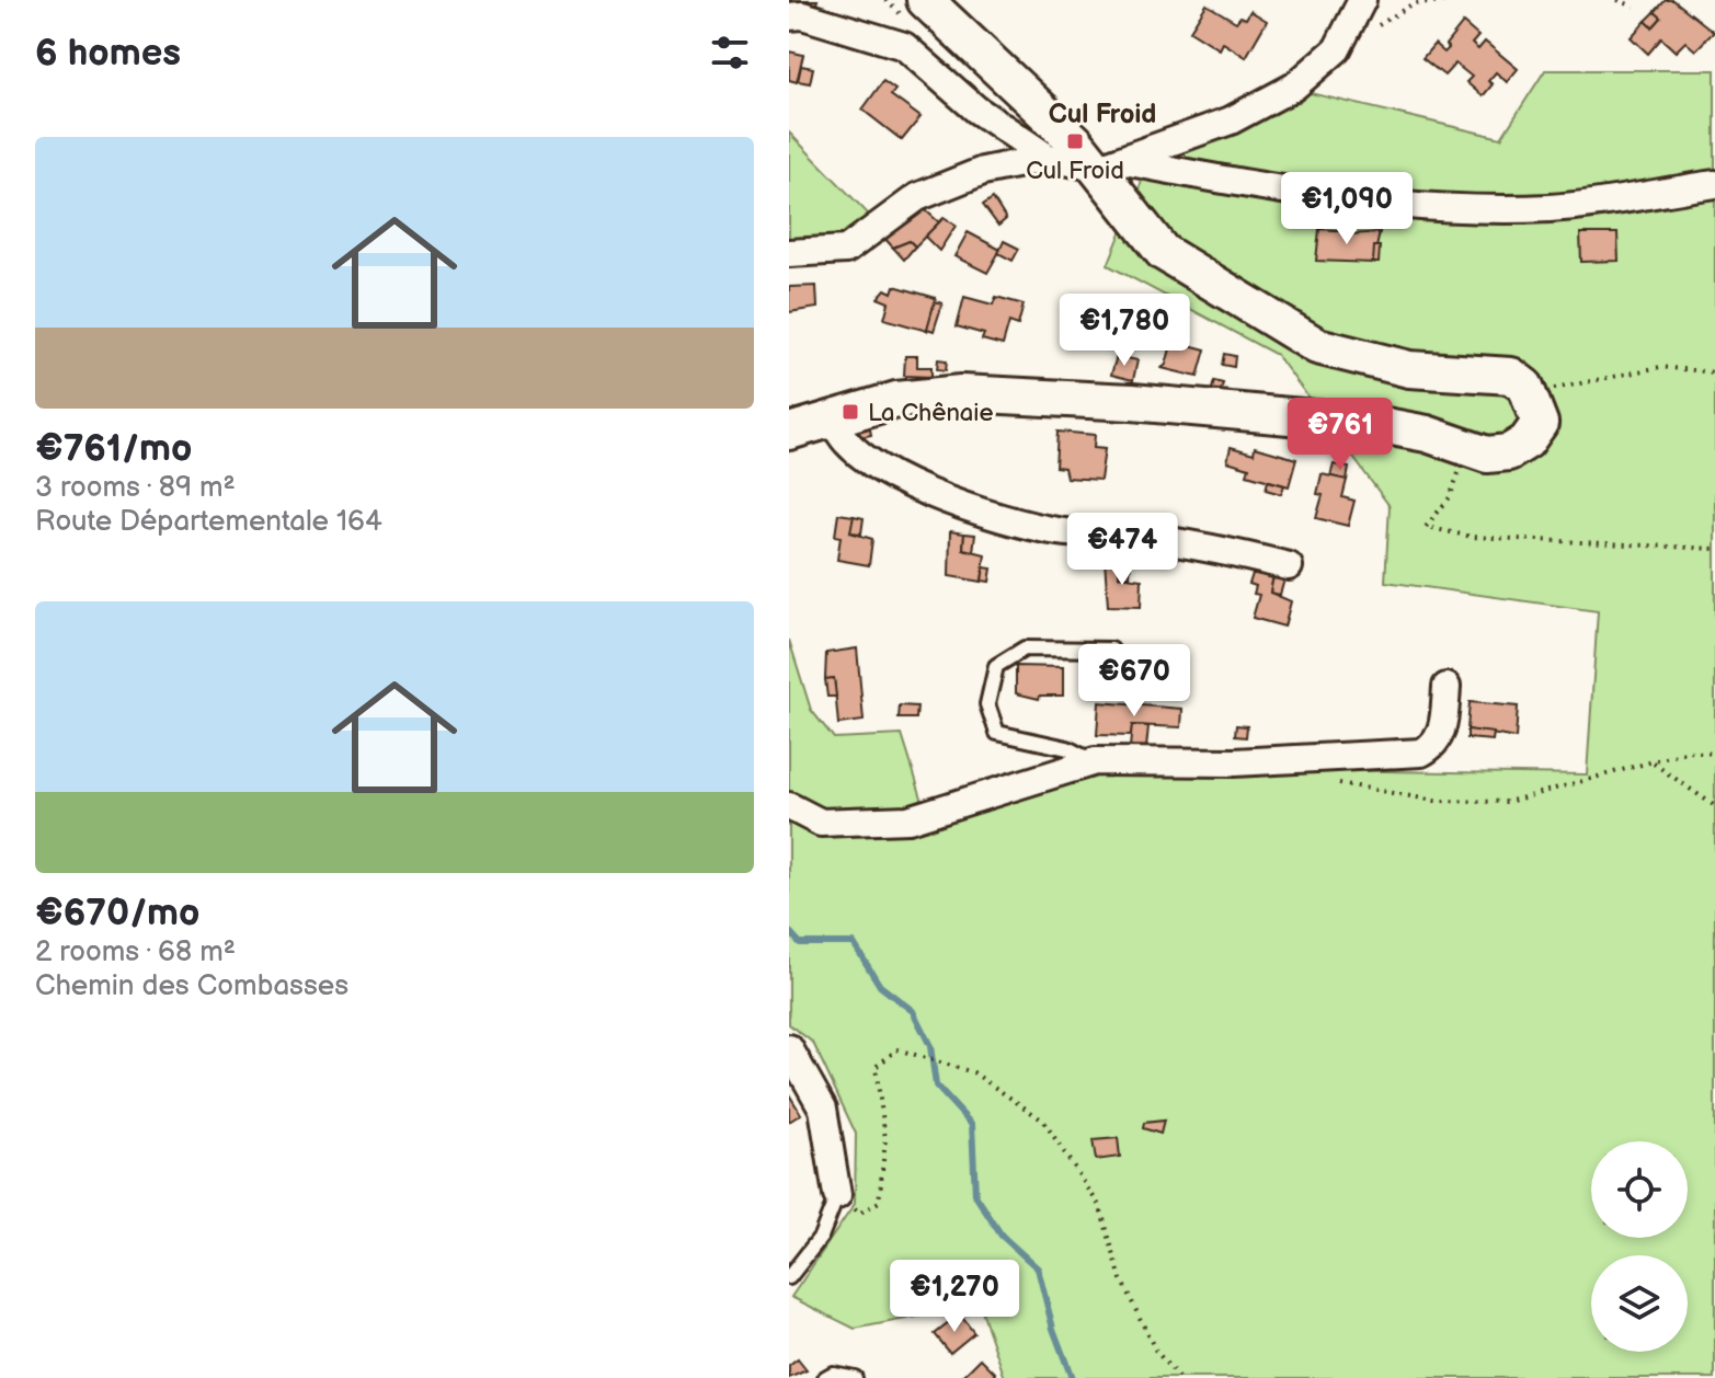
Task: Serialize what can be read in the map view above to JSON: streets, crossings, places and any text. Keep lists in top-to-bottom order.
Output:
{
  "districts": ["Cul Froid"],
  "places": {
    "transit": ["Cul Froid", "La Chênaie"]
  },
  "page": {
    "heading": "6 homes",
    "list": [
      {
        "name": "€761/mo",
        "note": "3 rooms · 89 m² · Route Départementale 164"
      },
      {
        "name": "€670/mo",
        "note": "2 rooms · 68 m² · Chemin des Combasses"
      }
    ],
    "price": [
      "€1,090",
      "€1,780",
      "€761",
      "€474",
      "€670",
      "€1,270"
    ]
  }
}
